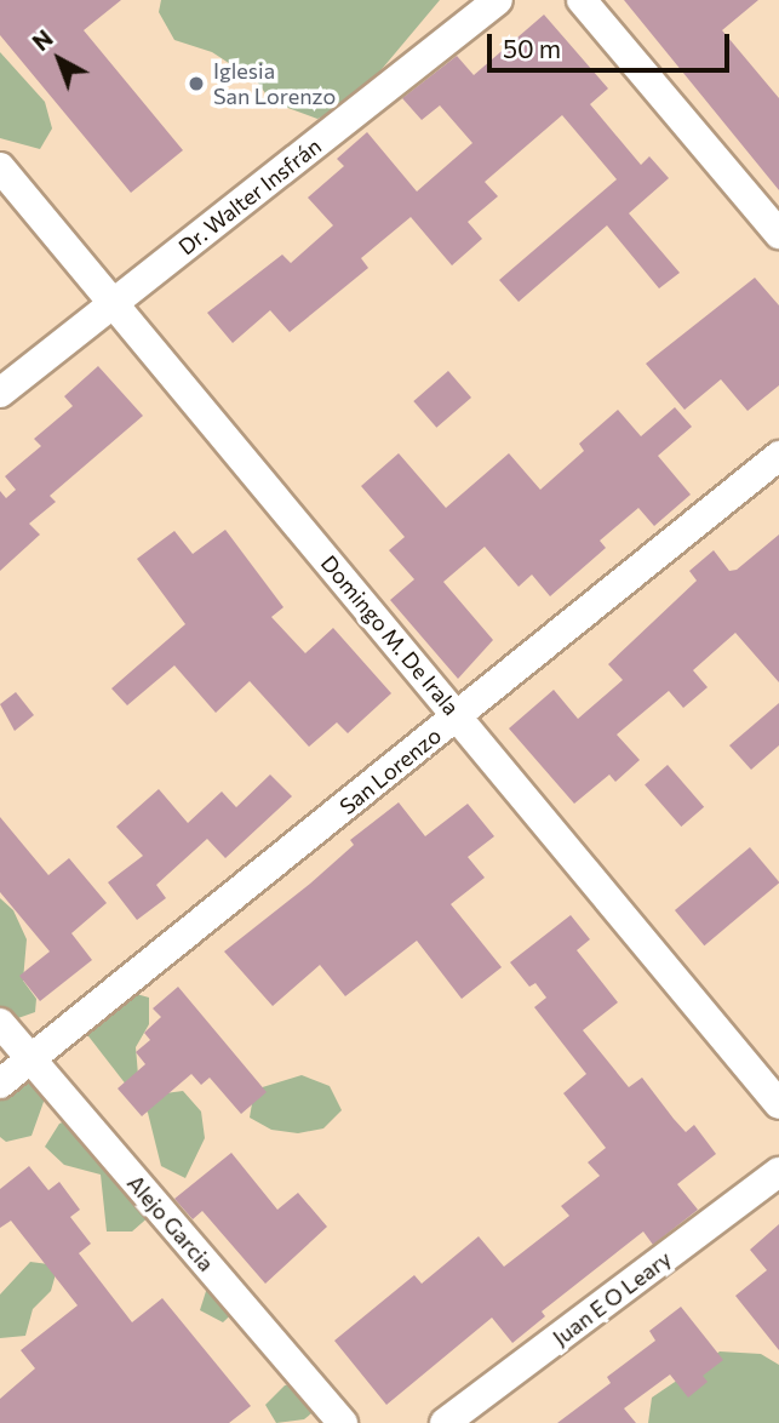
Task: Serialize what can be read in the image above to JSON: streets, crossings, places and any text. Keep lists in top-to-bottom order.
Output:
{
  "streets": {
    "street": [
      "Dr. Walter Insfrán",
      "Domingo M. De Irala",
      "San Lorenzo",
      "Alejo Garcia",
      "Juan E O Leary"
    ]
  },
  "crossings": [
    ["Dr. Walter Insfrán", "Domingo M. De Irala"],
    ["Domingo M. De Irala", "San Lorenzo"],
    ["San Lorenzo", "Alejo Garcia"]
  ],
  "places": ["Iglesia San Lorenzo"],
  "scale_bar": "50 m",
  "north": "top left"
}
